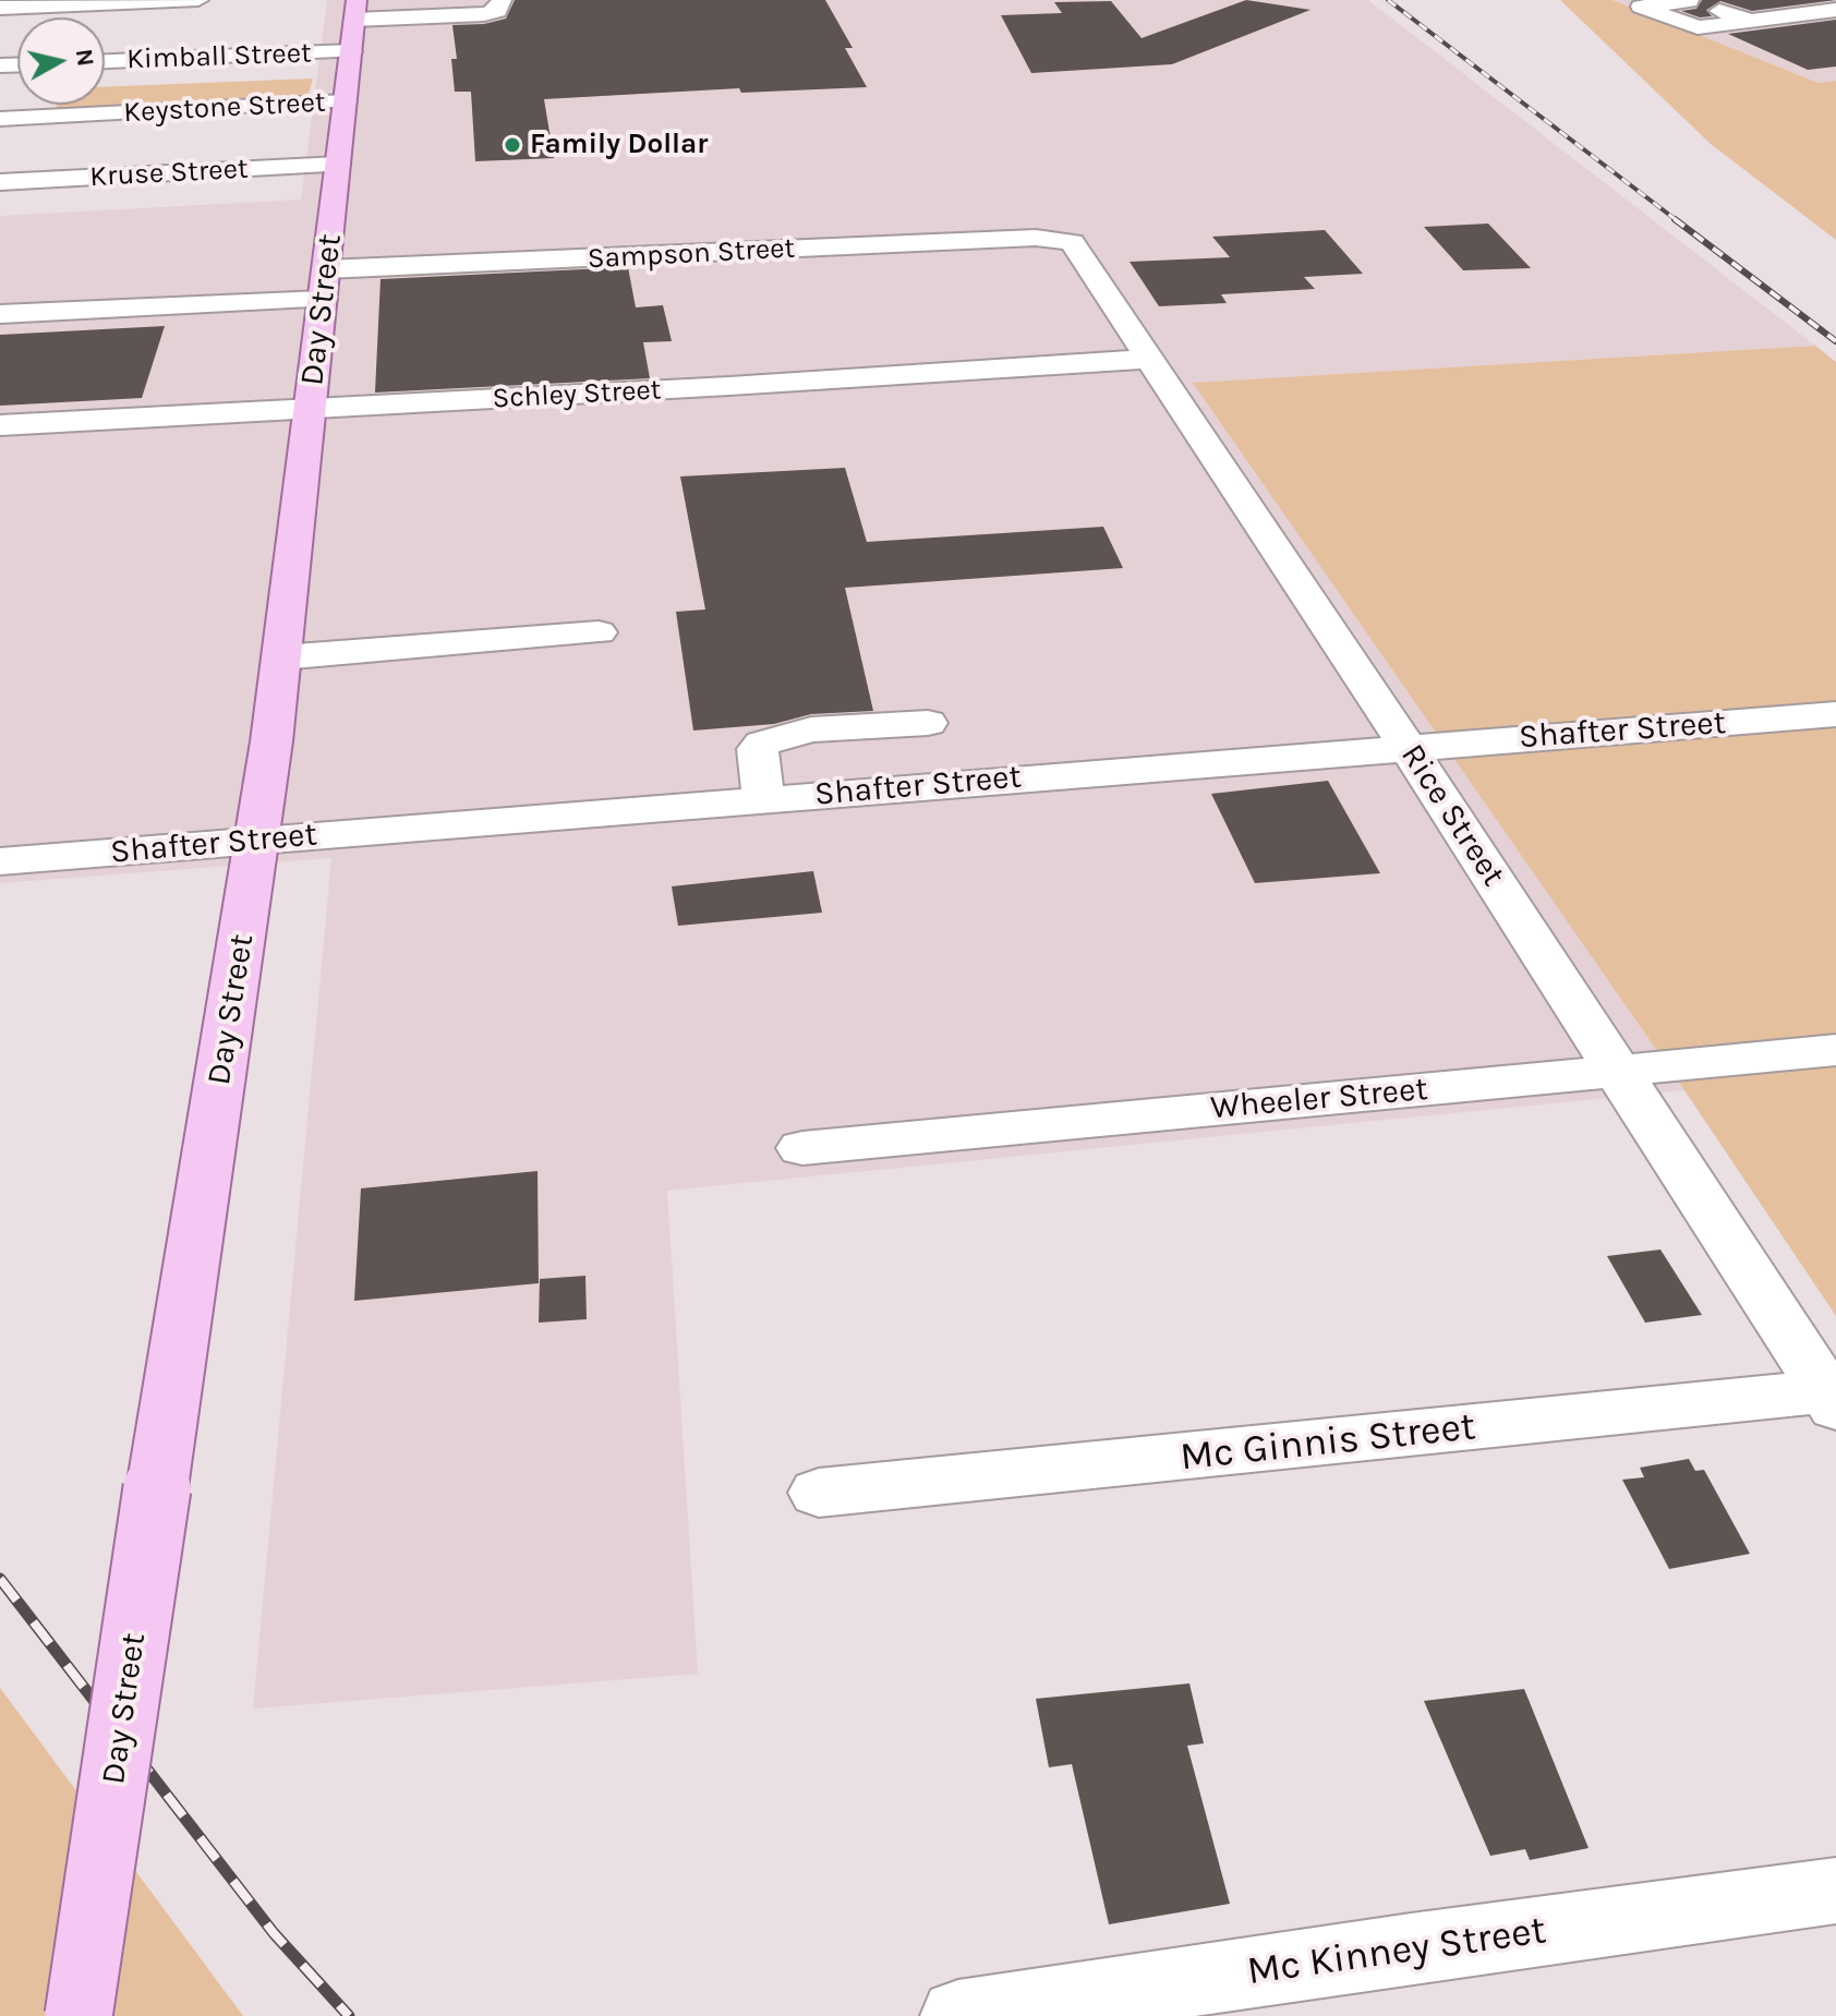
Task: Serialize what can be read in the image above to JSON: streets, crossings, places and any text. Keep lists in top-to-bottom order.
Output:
{
  "streets": {
    "main road": ["Day Street"],
    "street": [
      "Kimball Street",
      "Keystone Street",
      "Kruse Street",
      "Sampson Street",
      "Schley Street",
      "Shafter Street",
      "Rice Street",
      "Wheeler Street",
      "Mc Ginnis Street",
      "Mc Kinney Street"
    ]
  },
  "crossings": [
    ["Kimball Street", "Day Street"],
    ["Keystone Street", "Day Street"],
    ["Kruse Street", "Day Street"],
    ["Sampson Street", "Day Street"],
    ["Sampson Street", "Rice Street"],
    ["Day Street", "Schley Street"],
    ["Day Street", "Shafter Street"],
    ["Schley Street", "Rice Street"],
    ["Shafter Street", "Rice Street"],
    ["Rice Street", "Wheeler Street"],
    ["Rice Street", "Mc Ginnis Street"]
  ],
  "places": ["Family Dollar"],
  "north": "right"
}
